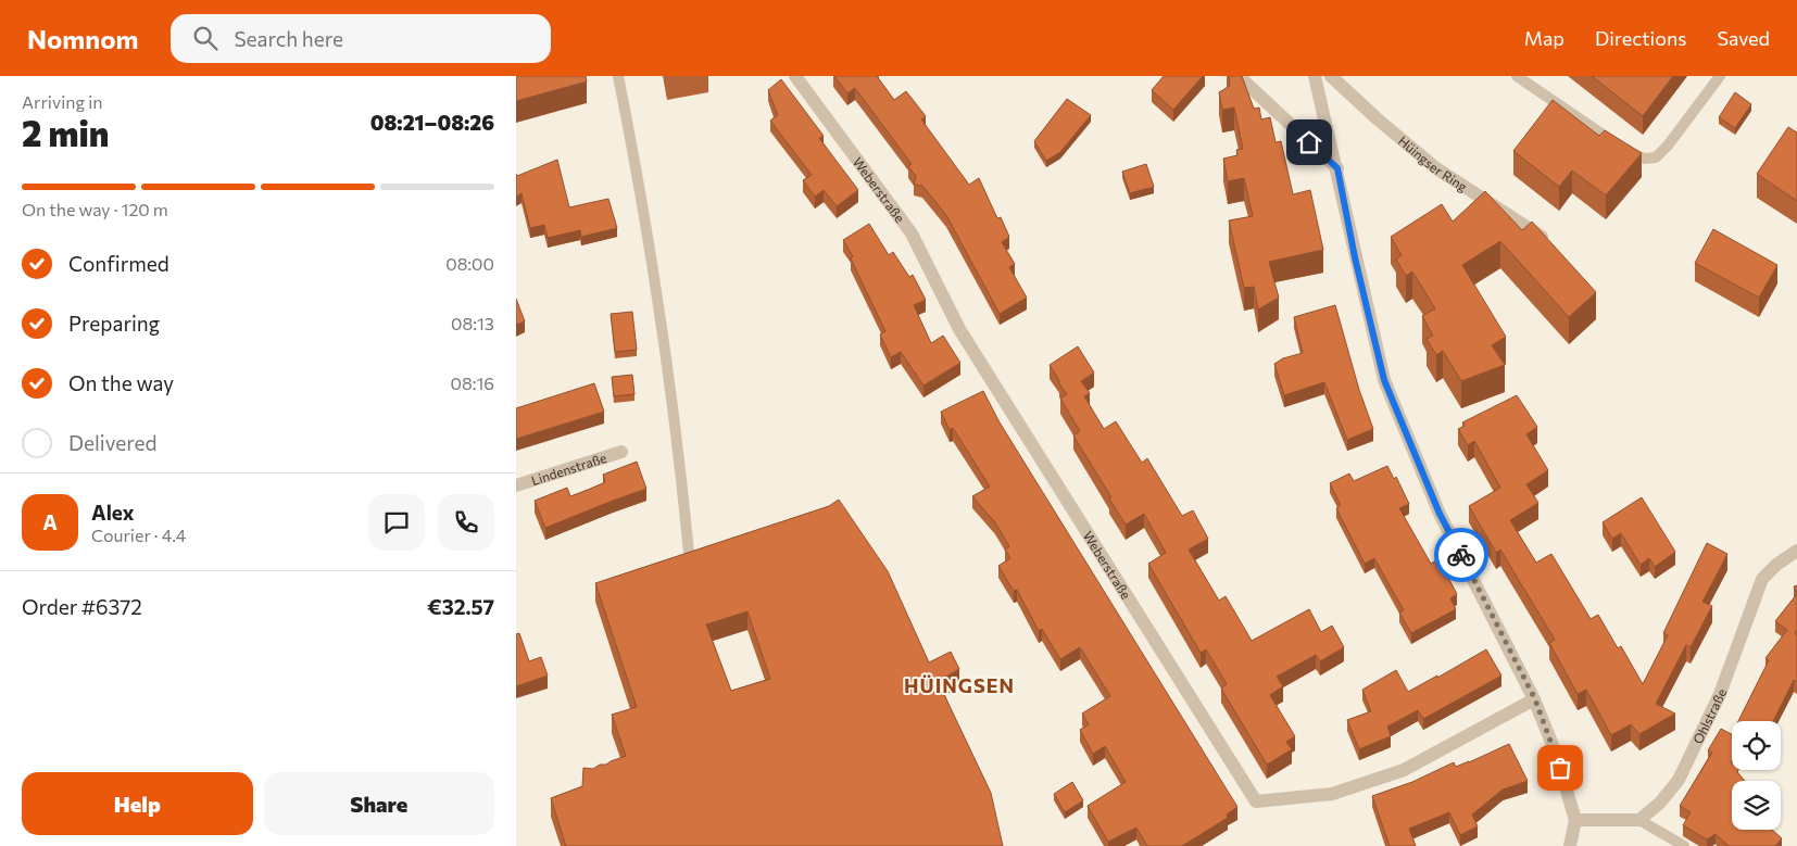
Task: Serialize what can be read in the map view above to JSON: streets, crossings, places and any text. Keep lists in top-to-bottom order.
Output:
{
  "streets": {
    "street": [
      "Hüingser Ring",
      "Weberstraße",
      "Lindenstraße",
      "Ohlstraße"
    ]
  },
  "districts": ["HÜINGSEN"],
  "page": {
    "header": "Nomnom",
    "search": "Search here",
    "nav": ["Map", "Directions", "Saved"],
    "heading": ["2 min", "Arriving in", "08:21–08:26"],
    "panel": [
      "Alex",
      "Courier · 4.4",
      "Order #6372",
      "€32.57"
    ],
    "bar": "On the way · 120 m",
    "list": [
      ["Confirmed", "08:00"],
      ["Preparing", "08:13"],
      ["On the way", "08:16"],
      "Delivered"
    ],
    "round": "A",
    "buttons": ["Help", "Share"]
  }
}
